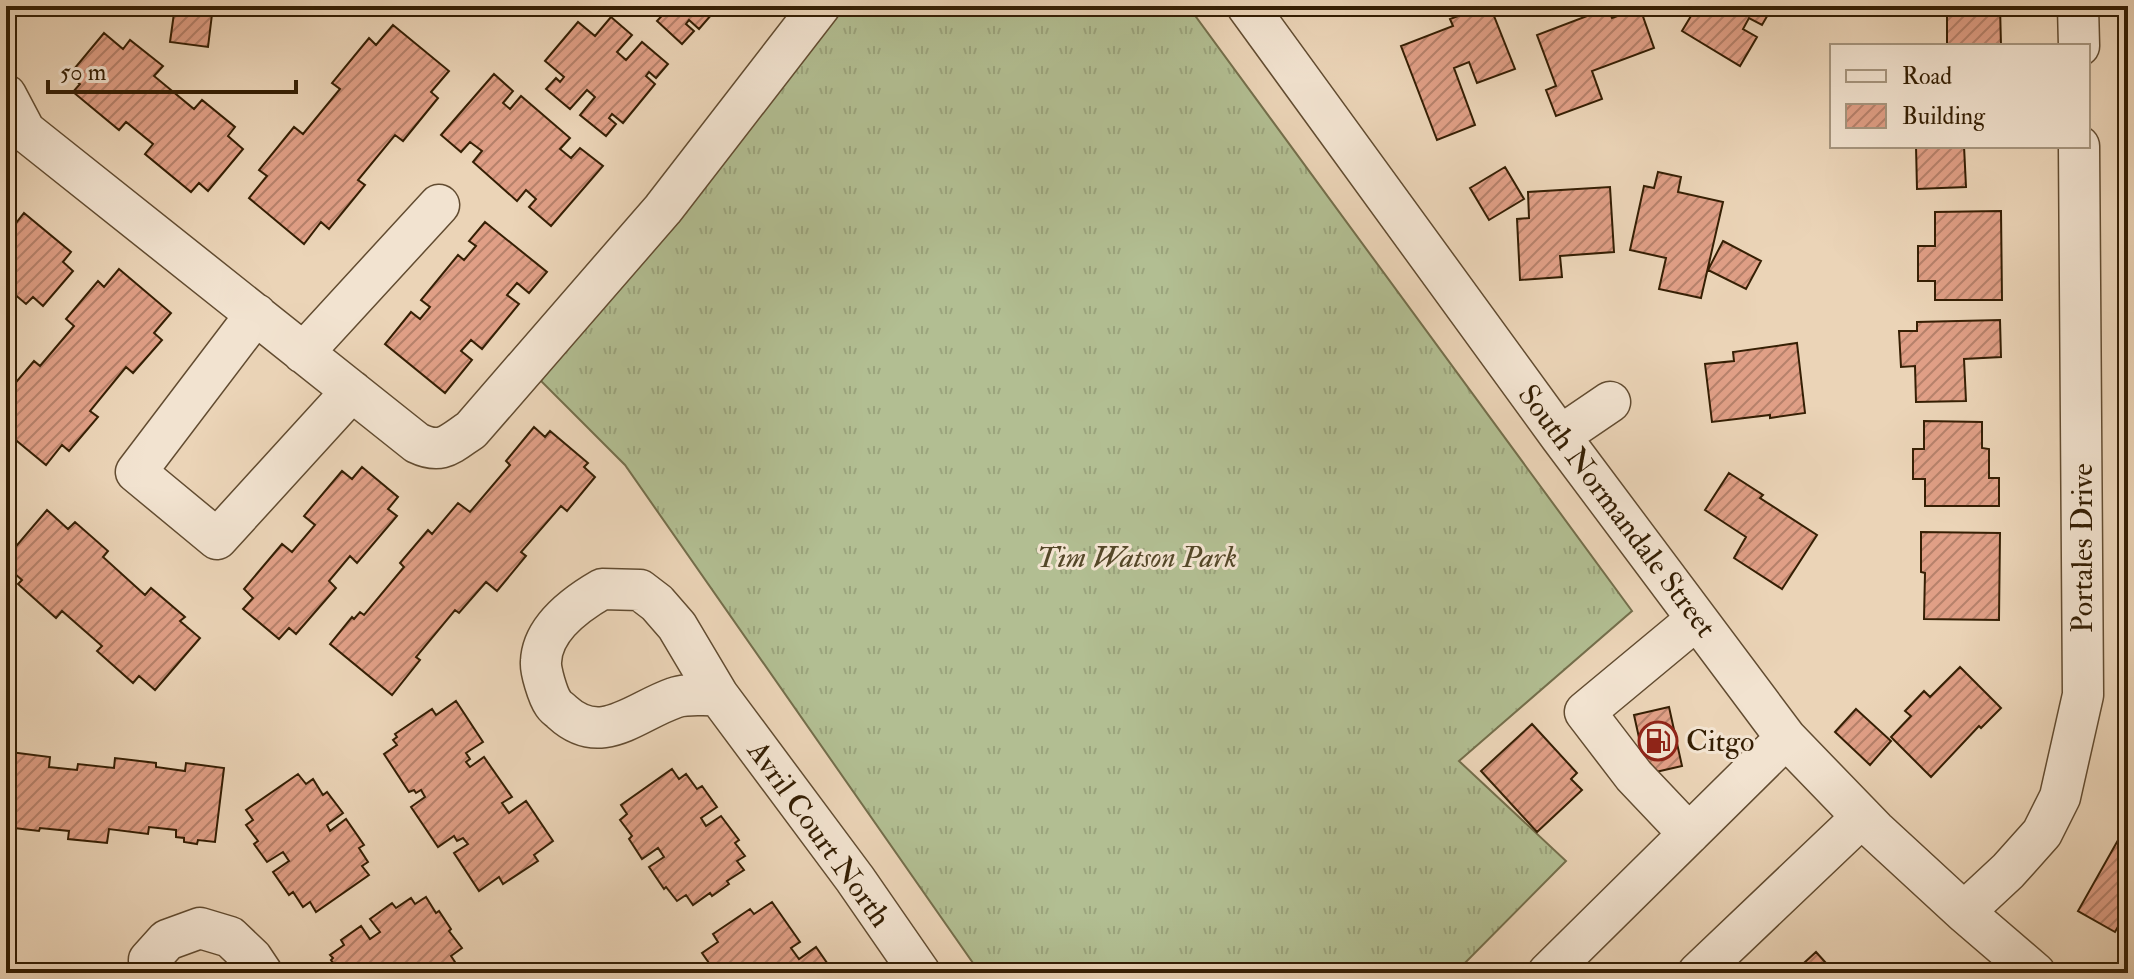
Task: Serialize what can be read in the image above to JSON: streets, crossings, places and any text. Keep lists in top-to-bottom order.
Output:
{
  "streets": {
    "street": ["South Normandale Street", "Portales Drive", "Avril Court North"]
  },
  "crossings": [
    ["South Normandale Street", "Portales Drive"]
  ],
  "parks": ["Tim Watson Park"],
  "places": {
    "fuel station": ["Citgo"]
  },
  "legend": ["Road", "Building"],
  "scale_bar": "50 m"
}
